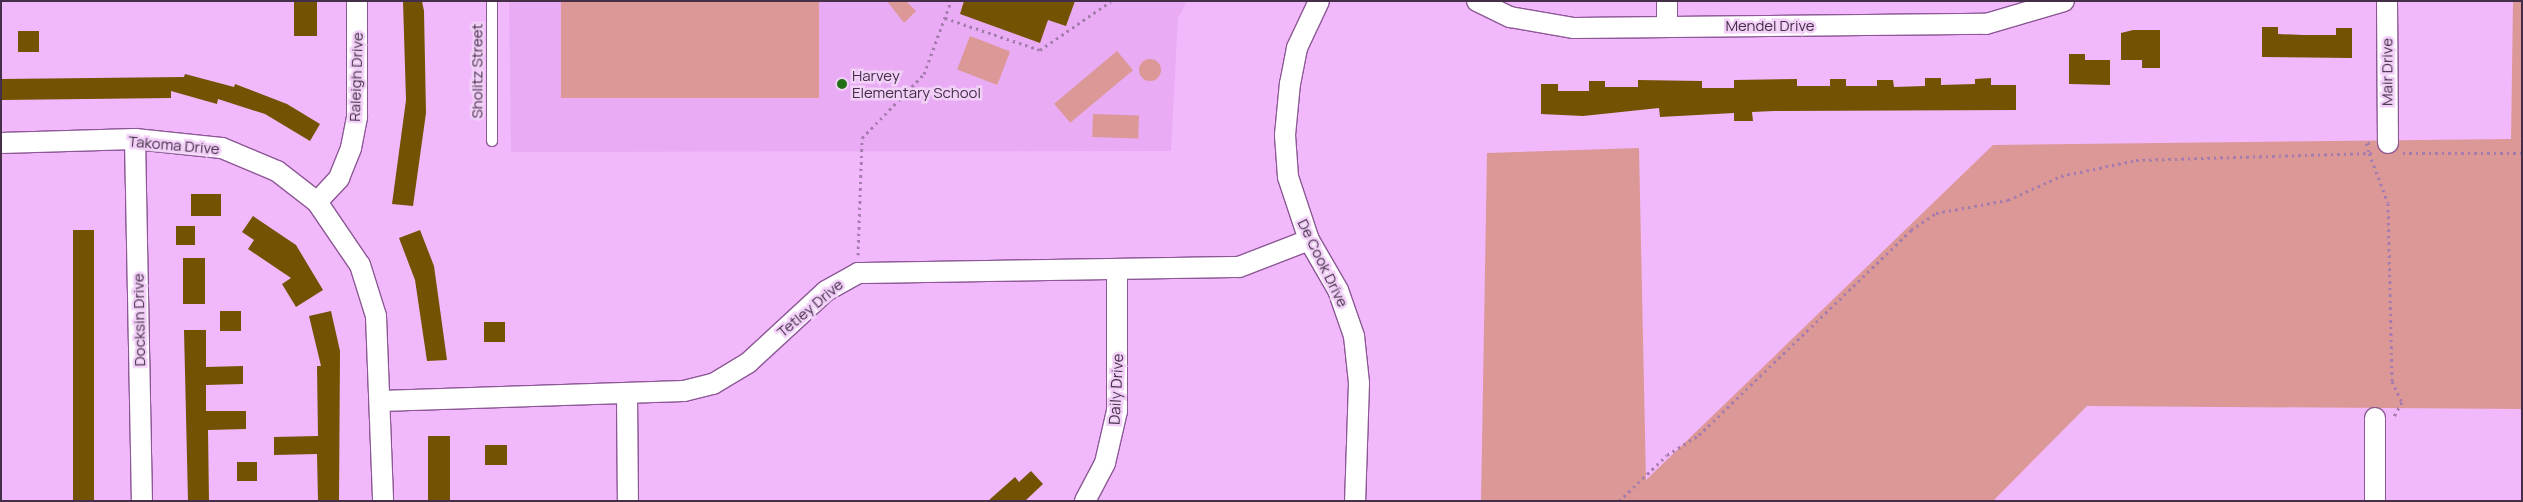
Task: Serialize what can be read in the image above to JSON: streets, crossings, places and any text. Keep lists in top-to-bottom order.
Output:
{
  "streets": {
    "street": [
      "Mendel Drive",
      "Mair Drive",
      "Raleigh Drive",
      "Takoma Drive",
      "De Cook Drive",
      "Tetley Drive",
      "Docksin Drive",
      "Daily Drive"
    ],
    "lane": ["Sholitz Street"]
  },
  "crossings": [
    ["Raleigh Drive", "Takoma Drive"],
    ["Takoma Drive", "Tetley Drive"],
    ["Takoma Drive", "Docksin Drive"],
    ["De Cook Drive", "Tetley Drive"],
    ["Tetley Drive", "Daily Drive"]
  ],
  "places": ["Harvey Elementary School"]
}
